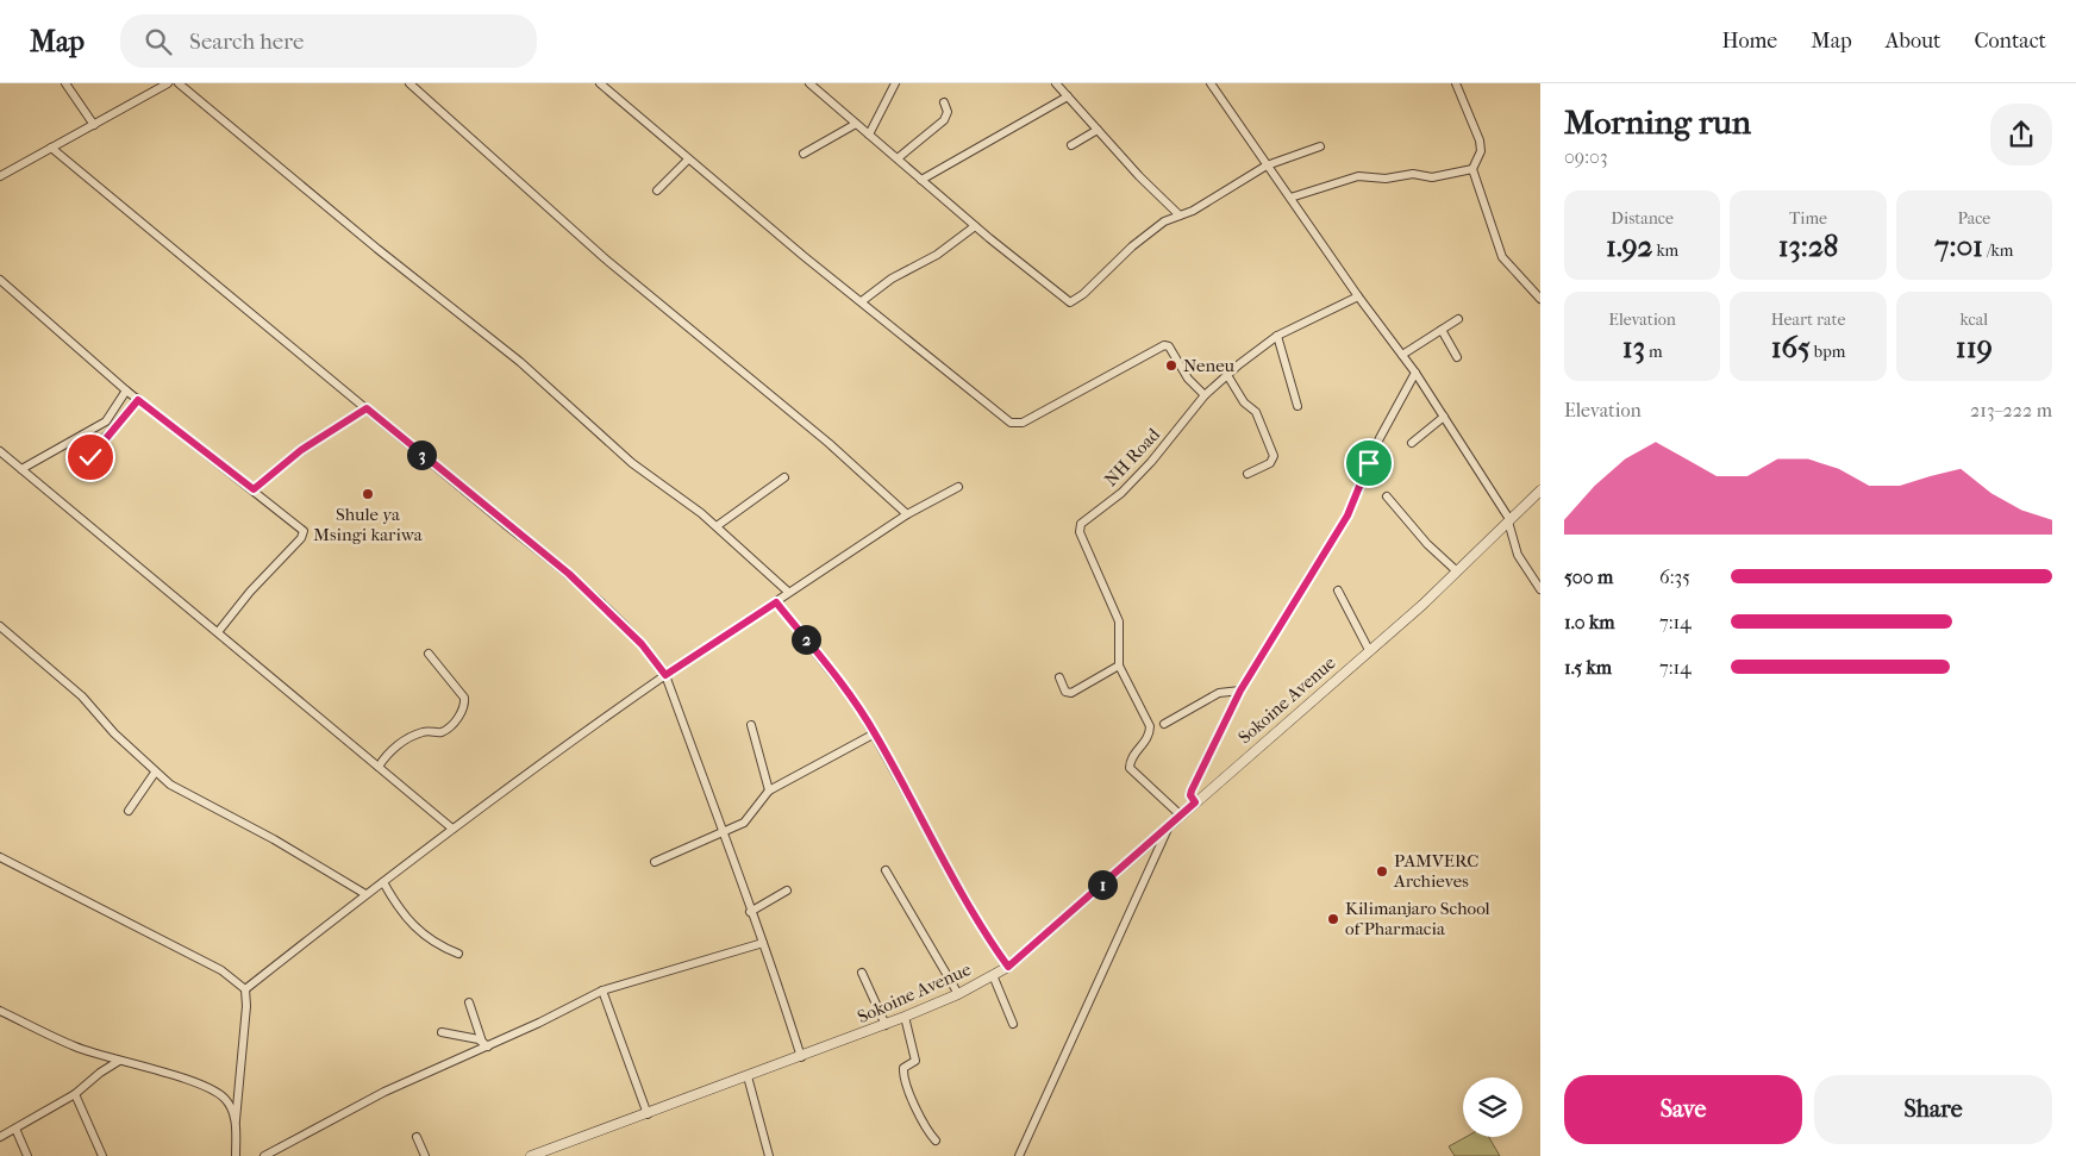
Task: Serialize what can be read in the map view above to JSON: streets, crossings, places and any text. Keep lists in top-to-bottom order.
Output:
{
  "streets": {
    "street": ["NH Road", "Sokoine Avenue"]
  },
  "crossings": [
    ["NH Road", "Sokoine Avenue"]
  ],
  "places": [
    "Neneu",
    "Shule ya Msingi kariwa",
    "PAMVERC Archieves",
    "Kilimanjaro School of Pharmacia"
  ],
  "page": {
    "header": "Map",
    "search": "Search here",
    "nav": [
      "Home",
      "Map",
      "About",
      "Contact"
    ],
    "heading": ["Morning run", "09:03"],
    "stats": [
      ["Distance", "1.92 km"],
      ["Time", "13:28"],
      ["Pace", "7:01 /km"],
      ["Elevation", "13 m"],
      ["Heart rate", "165 bpm"],
      ["kcal", "119"]
    ],
    "chart": ["Elevation", "213–222 m"],
    "pins": ["3", "2", "1"],
    "list": [
      {
        "name": "500 m",
        "note": "6:35"
      },
      {
        "name": "1.0 km",
        "note": "7:14"
      },
      {
        "name": "1.5 km",
        "note": "7:14"
      }
    ],
    "buttons": ["Save", "Share"]
  }
}
